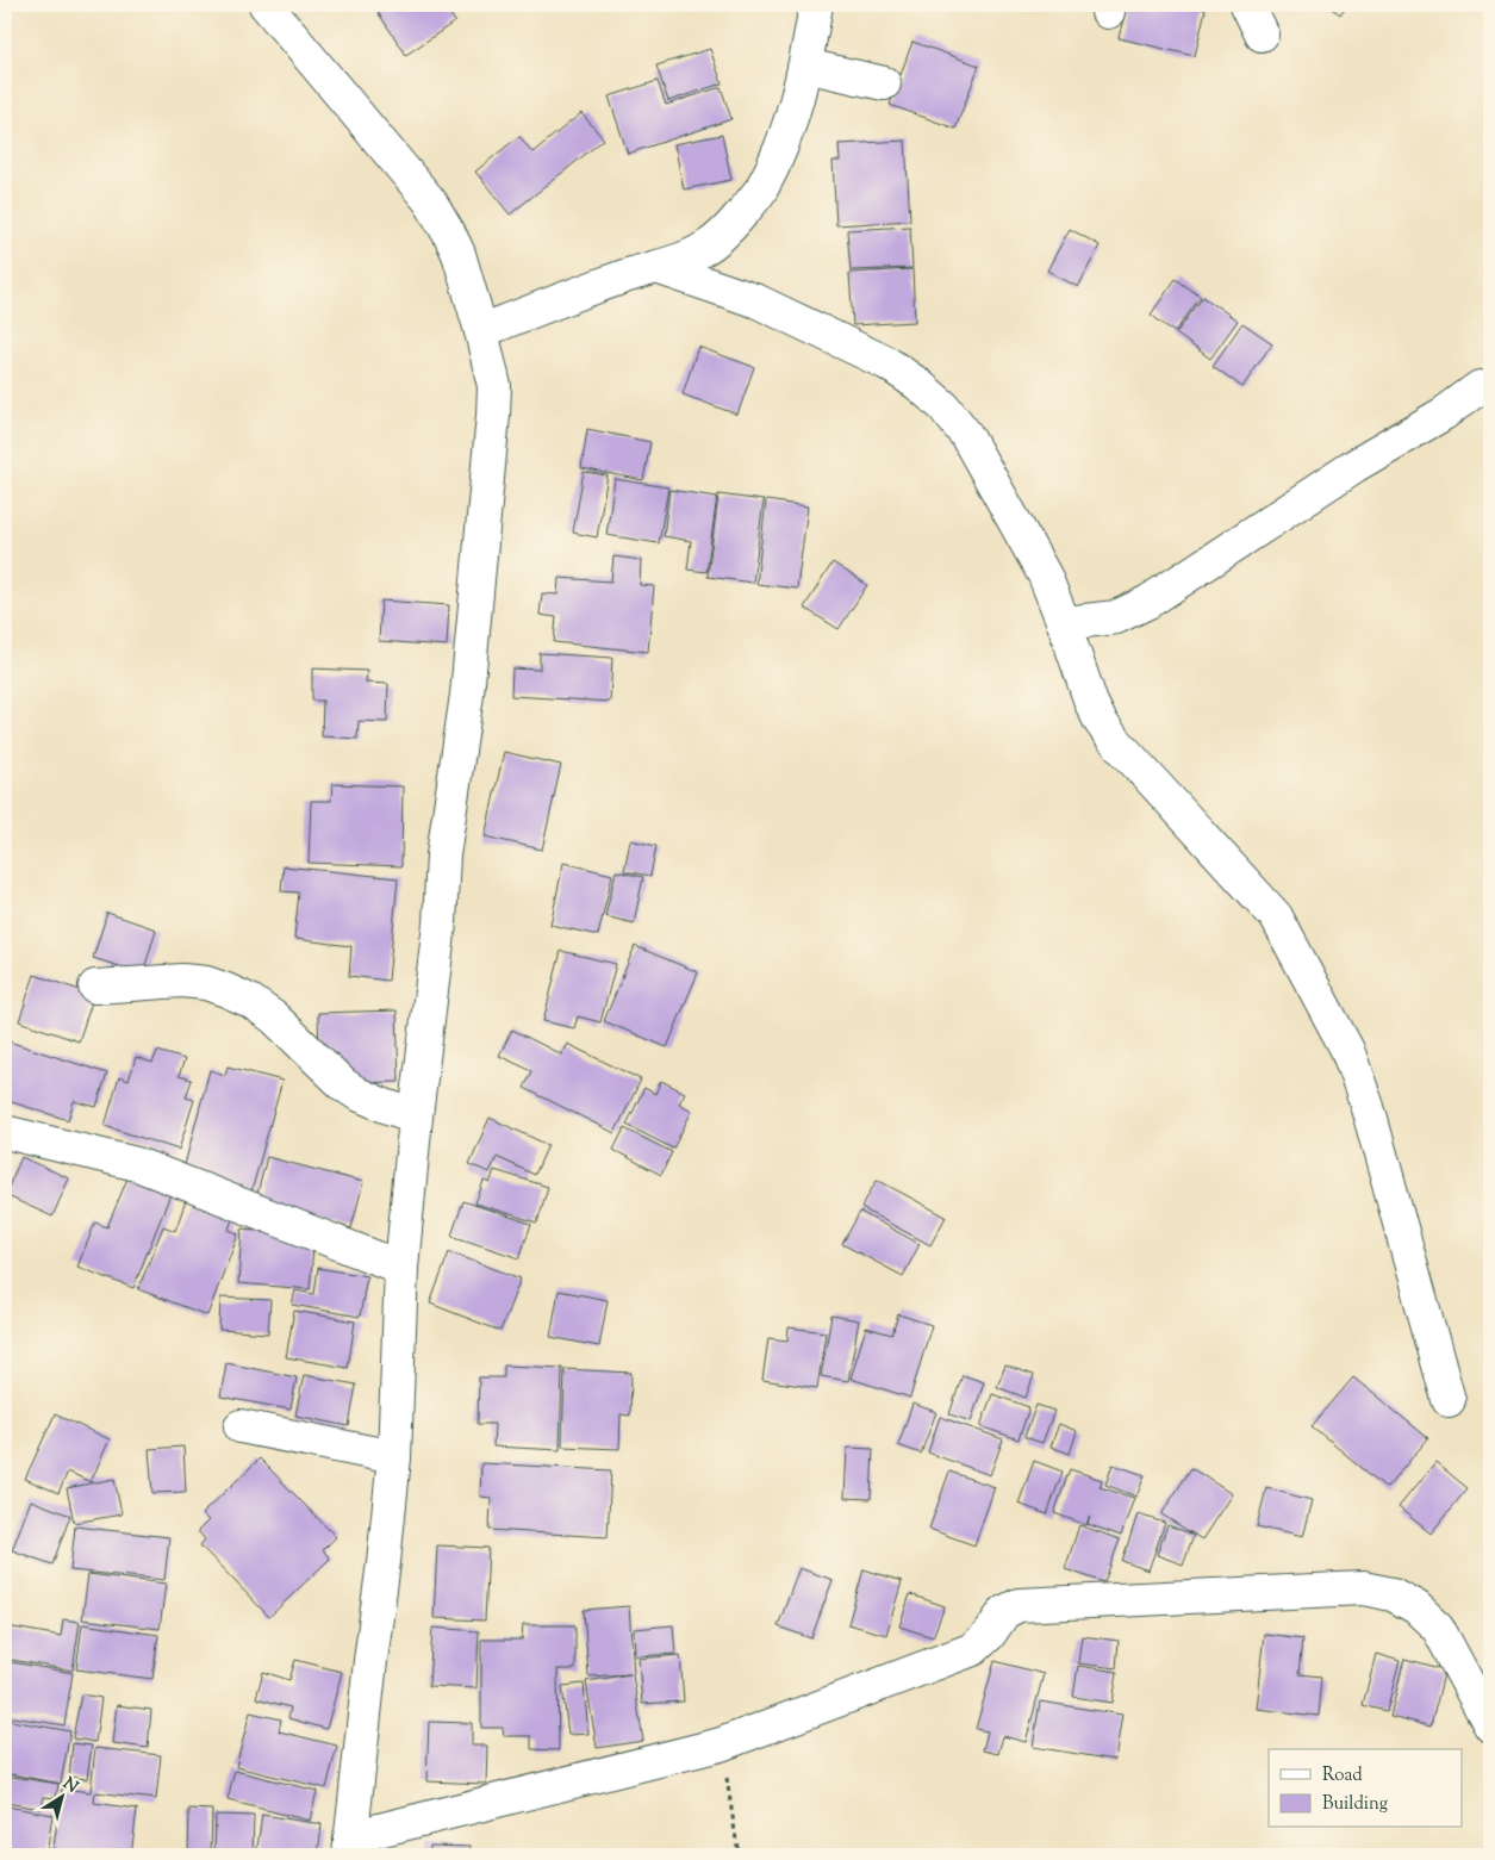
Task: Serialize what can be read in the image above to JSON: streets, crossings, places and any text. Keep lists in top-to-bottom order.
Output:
{
  "legend": ["Road", "Building"],
  "north": "top right"
}
